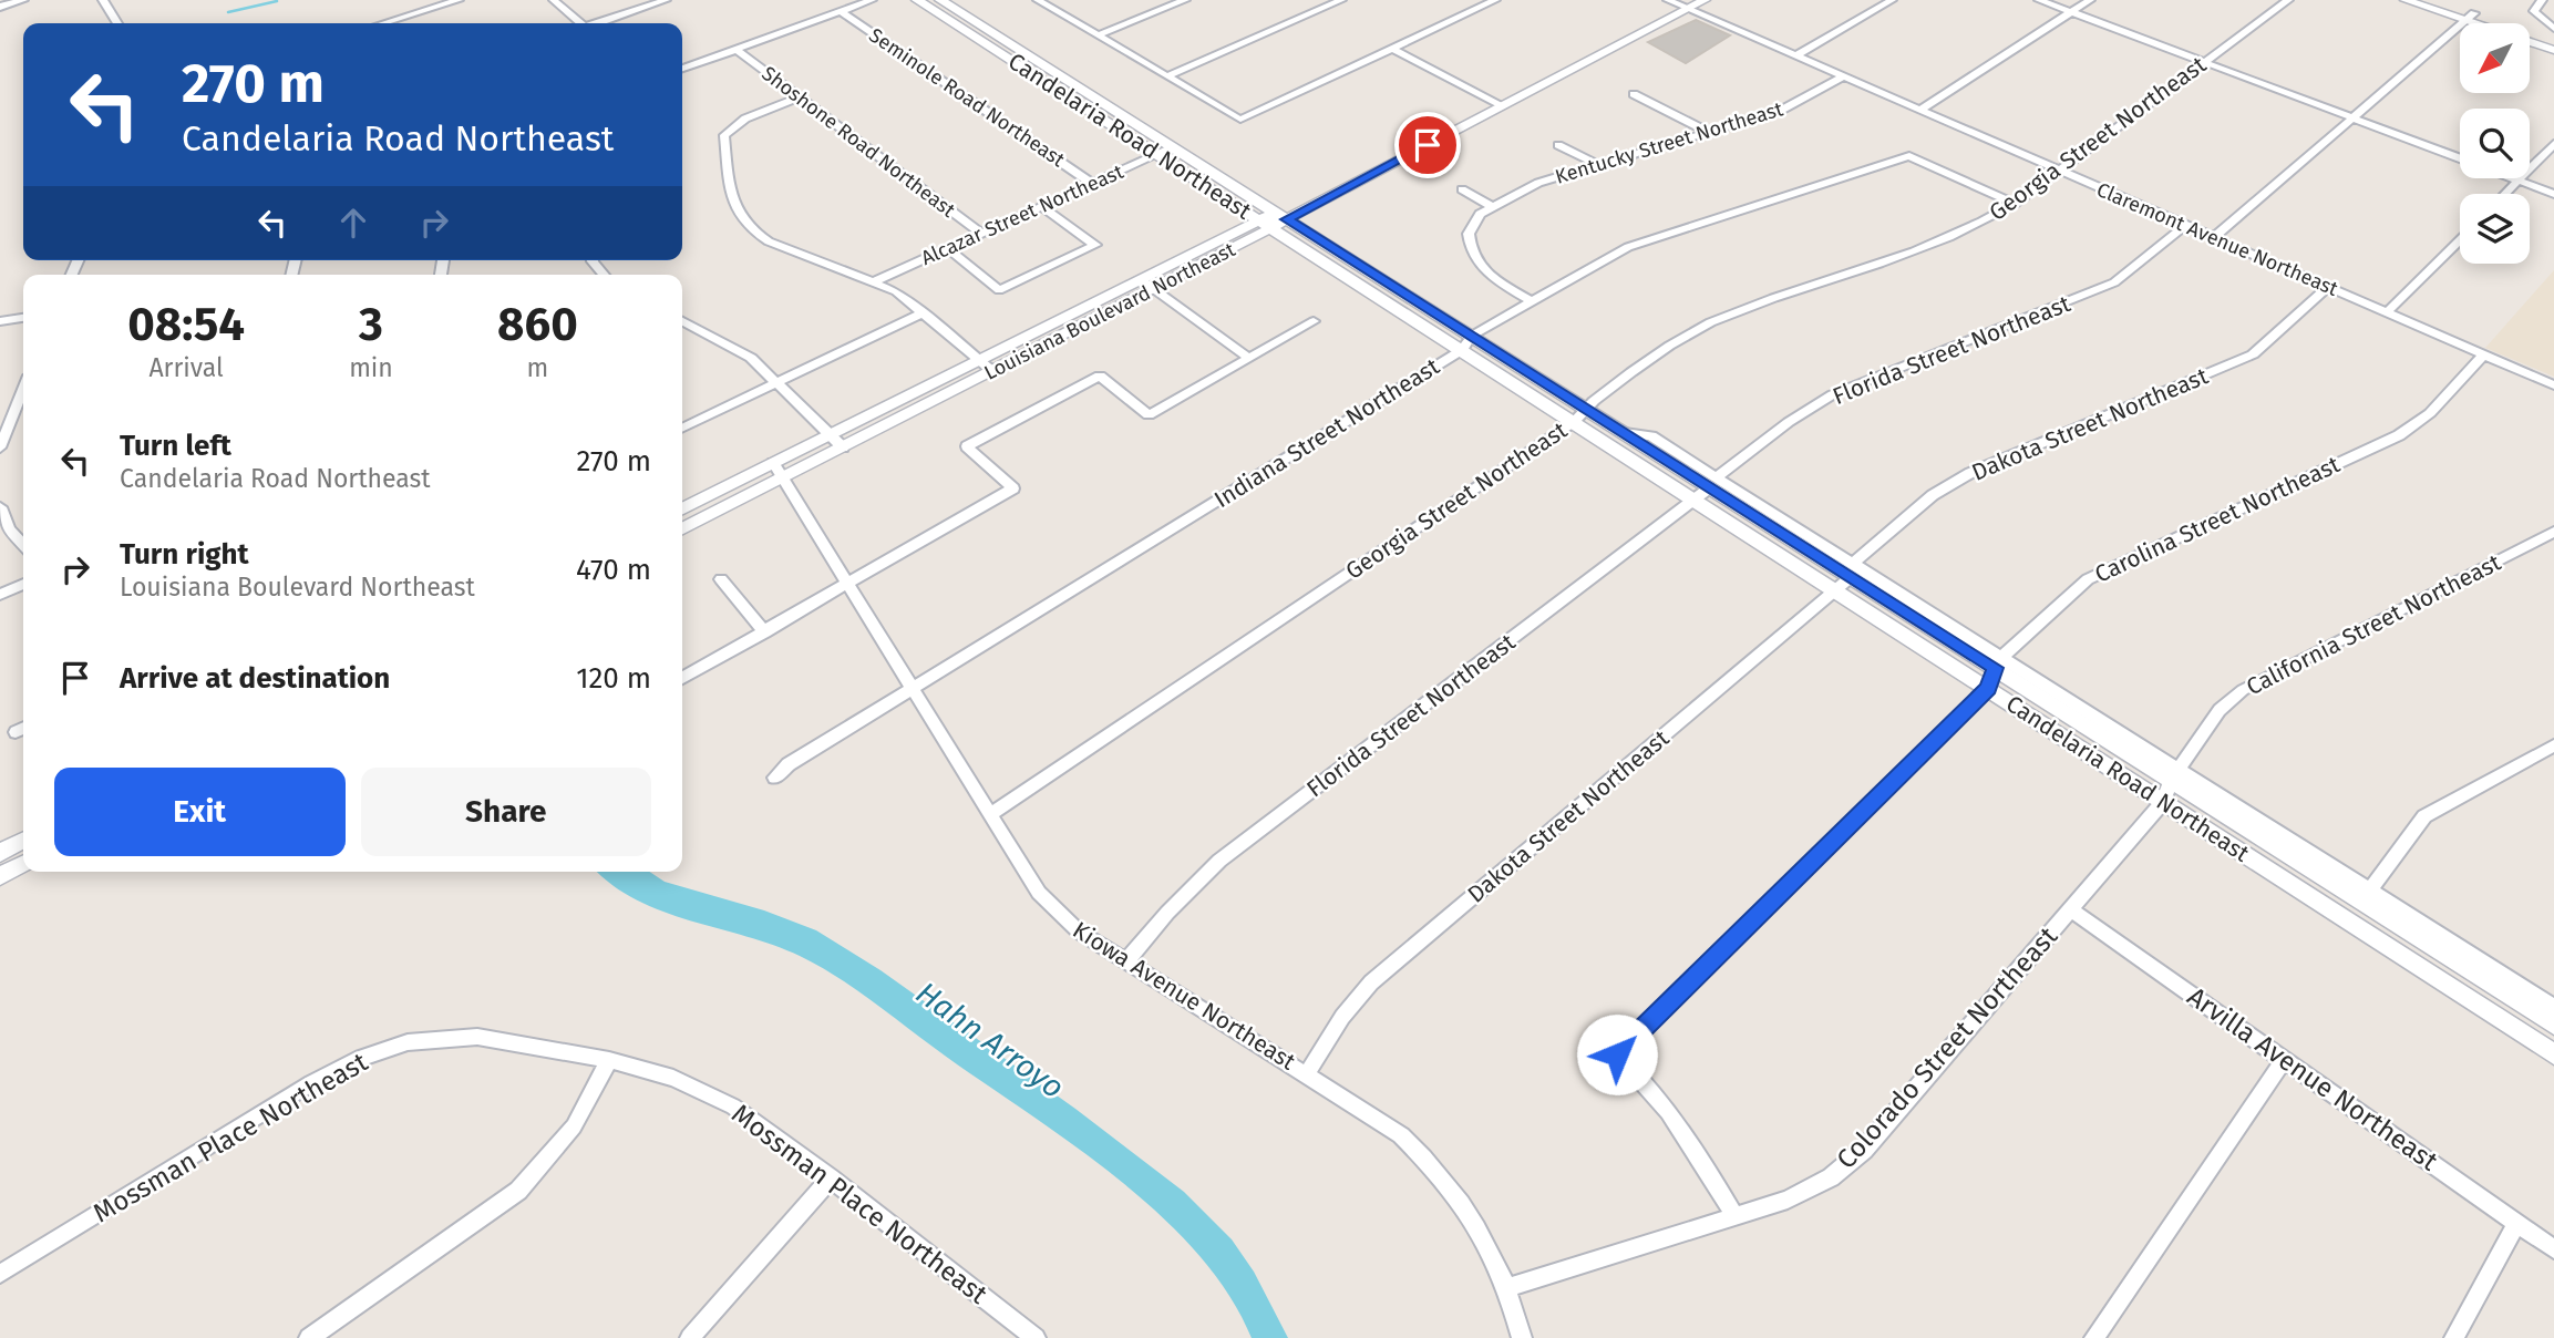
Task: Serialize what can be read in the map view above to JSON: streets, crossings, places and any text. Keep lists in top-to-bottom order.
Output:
{
  "streets": {
    "main road": ["Candelaria Road Northeast", "Louisiana Boulevard Northeast"],
    "street": [
      "Seminole Road Northeast",
      "Georgia Street Northeast",
      "Shoshone Road Northeast",
      "Kentucky Street Northeast",
      "Alcazar Street Northeast",
      "Claremont Avenue Northeast",
      "Florida Street Northeast",
      "Dakota Street Northeast",
      "Indiana Street Northeast",
      "Carolina Street Northeast",
      "California Street Northeast",
      "Kiowa Avenue Northeast",
      "Colorado Street Northeast",
      "Arvilla Avenue Northeast",
      "Mossman Place Northeast"
    ]
  },
  "crossings": [
    ["Seminole Road Northeast", "Alcazar Street Northeast"],
    ["Candelaria Road Northeast", "Georgia Street Northeast"],
    ["Candelaria Road Northeast", "Alcazar Street Northeast"],
    ["Candelaria Road Northeast", "Louisiana Boulevard Northeast"],
    ["Candelaria Road Northeast", "Florida Street Northeast"],
    ["Candelaria Road Northeast", "Dakota Street Northeast"],
    ["Candelaria Road Northeast", "Indiana Street Northeast"],
    ["Candelaria Road Northeast", "Carolina Street Northeast"],
    ["Candelaria Road Northeast", "California Street Northeast"],
    ["Candelaria Road Northeast", "Colorado Street Northeast"],
    ["Georgia Street Northeast", "Claremont Avenue Northeast"],
    ["Georgia Street Northeast", "Kiowa Avenue Northeast"],
    ["Shoshone Road Northeast", "Alcazar Street Northeast"],
    ["Kentucky Street Northeast", "Claremont Avenue Northeast"],
    ["Kentucky Street Northeast", "Indiana Street Northeast"],
    ["Claremont Avenue Northeast", "Louisiana Boulevard Northeast"],
    ["Claremont Avenue Northeast", "Florida Street Northeast"],
    ["Claremont Avenue Northeast", "Dakota Street Northeast"],
    ["Claremont Avenue Northeast", "Carolina Street Northeast"],
    ["Louisiana Boulevard Northeast", "Kiowa Avenue Northeast"],
    ["Florida Street Northeast", "Kiowa Avenue Northeast"],
    ["Dakota Street Northeast", "Kiowa Avenue Northeast"],
    ["Indiana Street Northeast", "Kiowa Avenue Northeast"],
    ["Carolina Street Northeast", "Colorado Street Northeast"],
    ["California Street Northeast", "Colorado Street Northeast"],
    ["Kiowa Avenue Northeast", "Colorado Street Northeast"],
    ["Colorado Street Northeast", "Arvilla Avenue Northeast"]
  ],
  "water": ["Hahn Arroyo"],
  "north": "bottom left",
  "page": {
    "turn": ["270 m", "Candelaria Road Northeast"],
    "eta": [
      "08:54",
      "Arrival",
      "3",
      "min",
      "860",
      "m"
    ],
    "list": [
      {
        "name": "Turn left",
        "note": "Candelaria Road Northeast",
        "value": "270 m"
      },
      {
        "name": "Turn right",
        "note": "Louisiana Boulevard Northeast",
        "value": "470 m"
      },
      {
        "name": "Arrive at destination",
        "value": "120 m"
      }
    ],
    "buttons": ["Exit", "Share"]
  }
}
